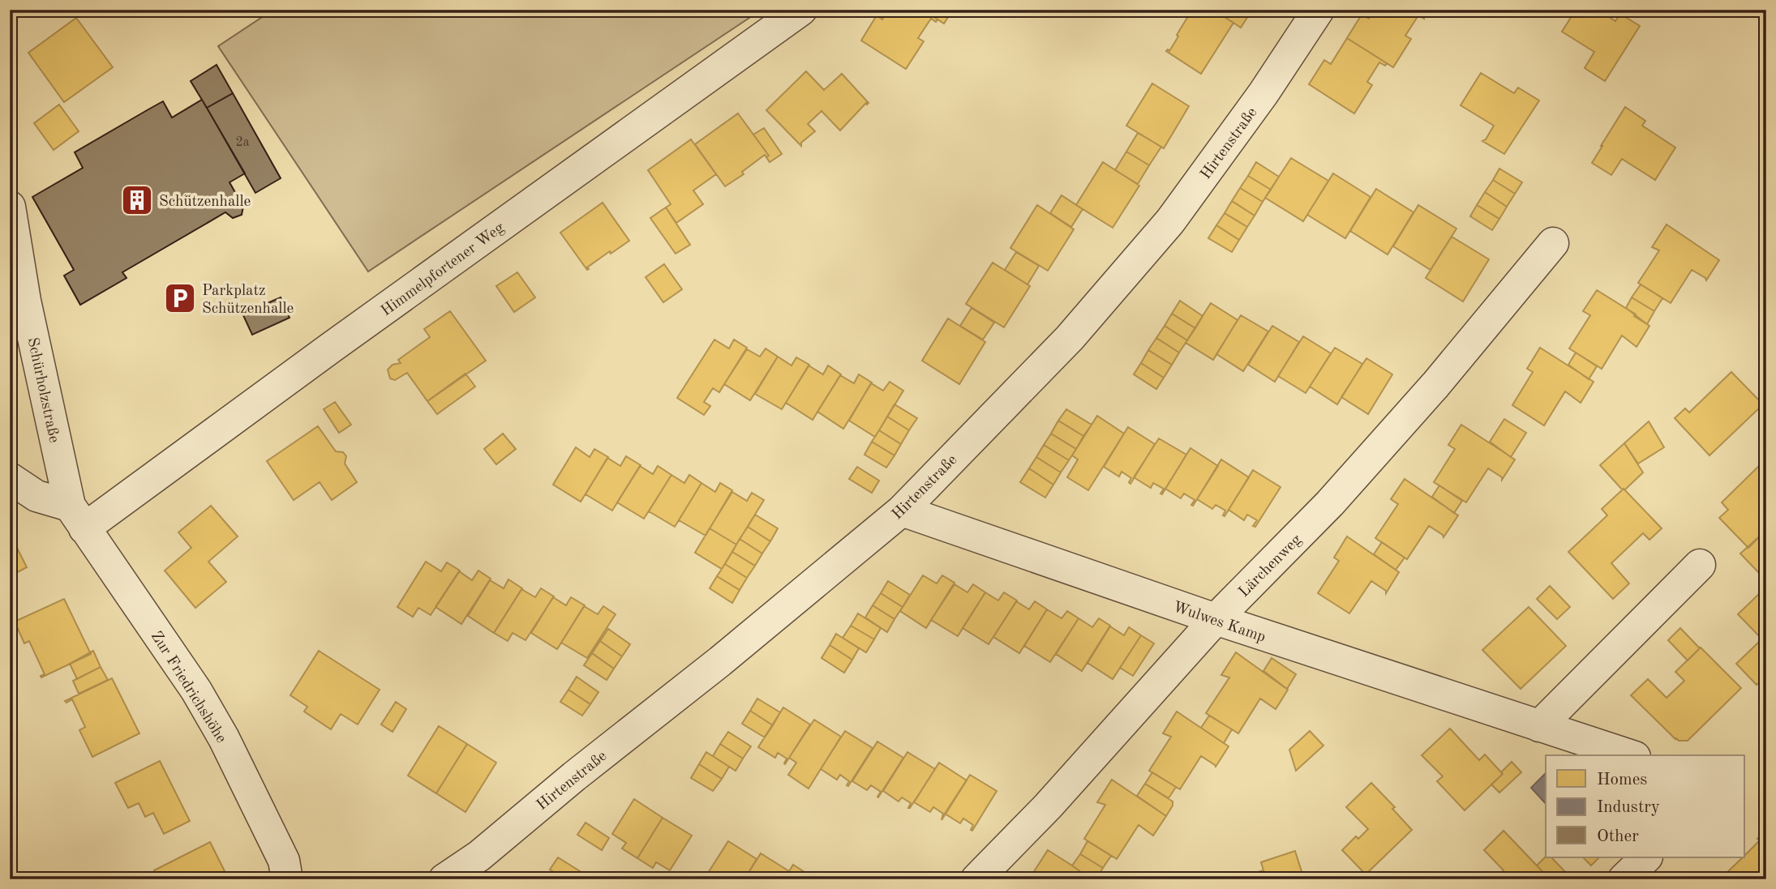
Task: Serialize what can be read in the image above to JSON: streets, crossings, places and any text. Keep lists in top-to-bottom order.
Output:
{
  "streets": {
    "street": [
      "Hirtenstraße",
      "Himmelpfortener Weg",
      "Schürholzstraße",
      "Lärchenweg",
      "Wulwes Kamp",
      "Zur Friedrichshöhe"
    ]
  },
  "crossings": [
    ["Hirtenstraße", "Wulwes Kamp"],
    ["Himmelpfortener Weg", "Schürholzstraße"],
    ["Himmelpfortener Weg", "Zur Friedrichshöhe"],
    ["Schürholzstraße", "Zur Friedrichshöhe"],
    ["Lärchenweg", "Wulwes Kamp"]
  ],
  "places": {
    "building": ["Schützenhalle"],
    "parking": ["Parkplatz Schützenhalle"]
  },
  "house_numbers": ["2a"],
  "legend": ["Homes", "Industry", "Other"]
}
